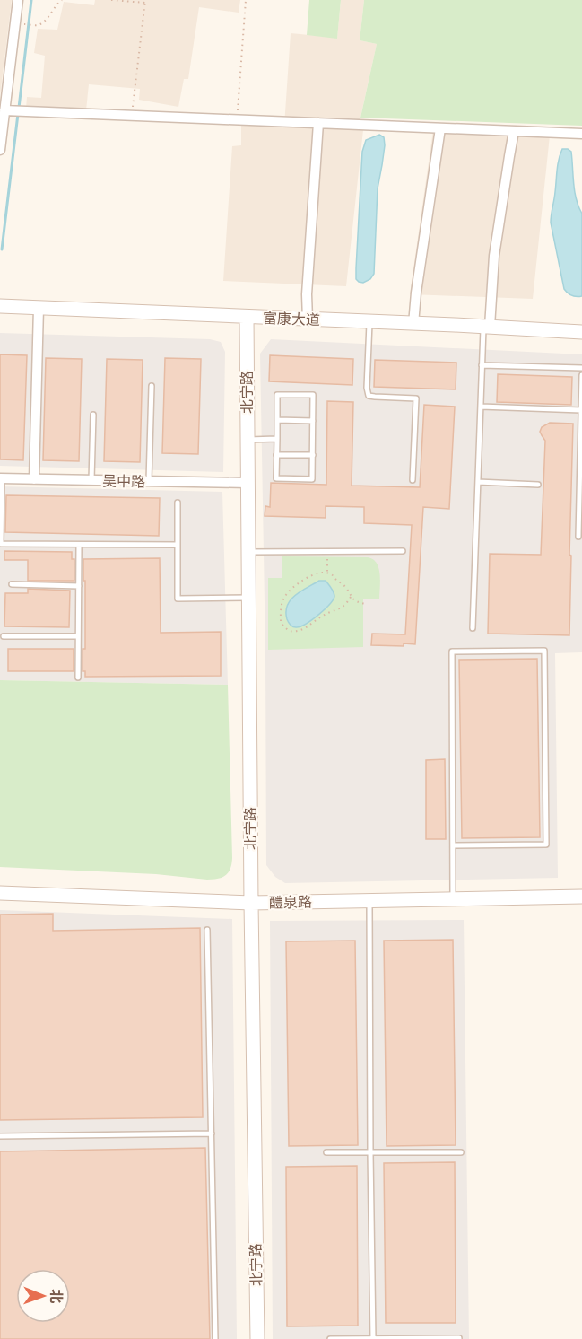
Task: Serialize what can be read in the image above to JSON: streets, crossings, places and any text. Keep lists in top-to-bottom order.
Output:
{
  "streets": {
    "street": [
      "富康大道",
      "北宁路",
      "吴中路",
      "醴泉路"
    ]
  },
  "crossings": [
    ["富康大道", "北宁路"],
    ["北宁路", "吴中路"],
    ["北宁路", "醴泉路"]
  ],
  "north": "right"
}
